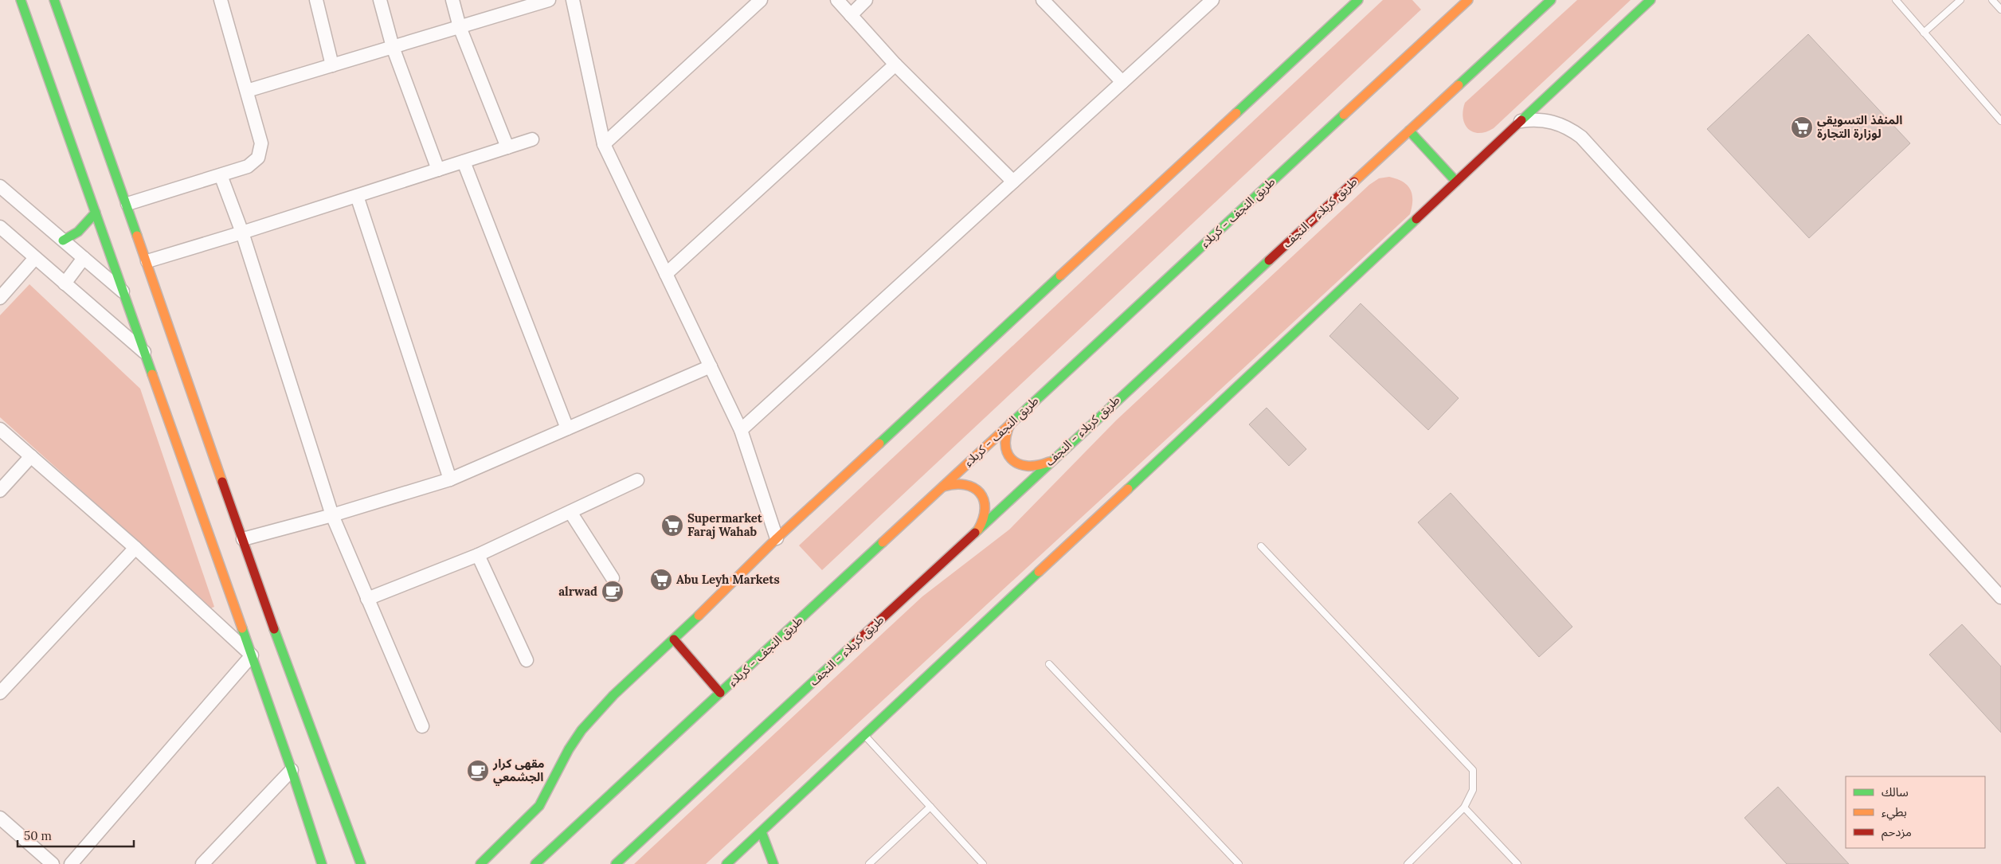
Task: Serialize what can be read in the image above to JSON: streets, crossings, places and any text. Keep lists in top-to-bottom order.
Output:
{
  "streets": {
    "main road": ["طريق النجف - كربلاء", "طريق كربلاء - النجف"]
  },
  "places": {
    "supermarket": ["المنفذ التسويقي لوزارة التجارة", "Supermarket Faraj Wahab", "Abu Leyh Markets"],
    "cafe": ["alrwad", "مقهى كرار الجشمعي"]
  },
  "legend": ["سالك", "بطيء", "مزدحم"],
  "scale_bar": "50 m"
}
